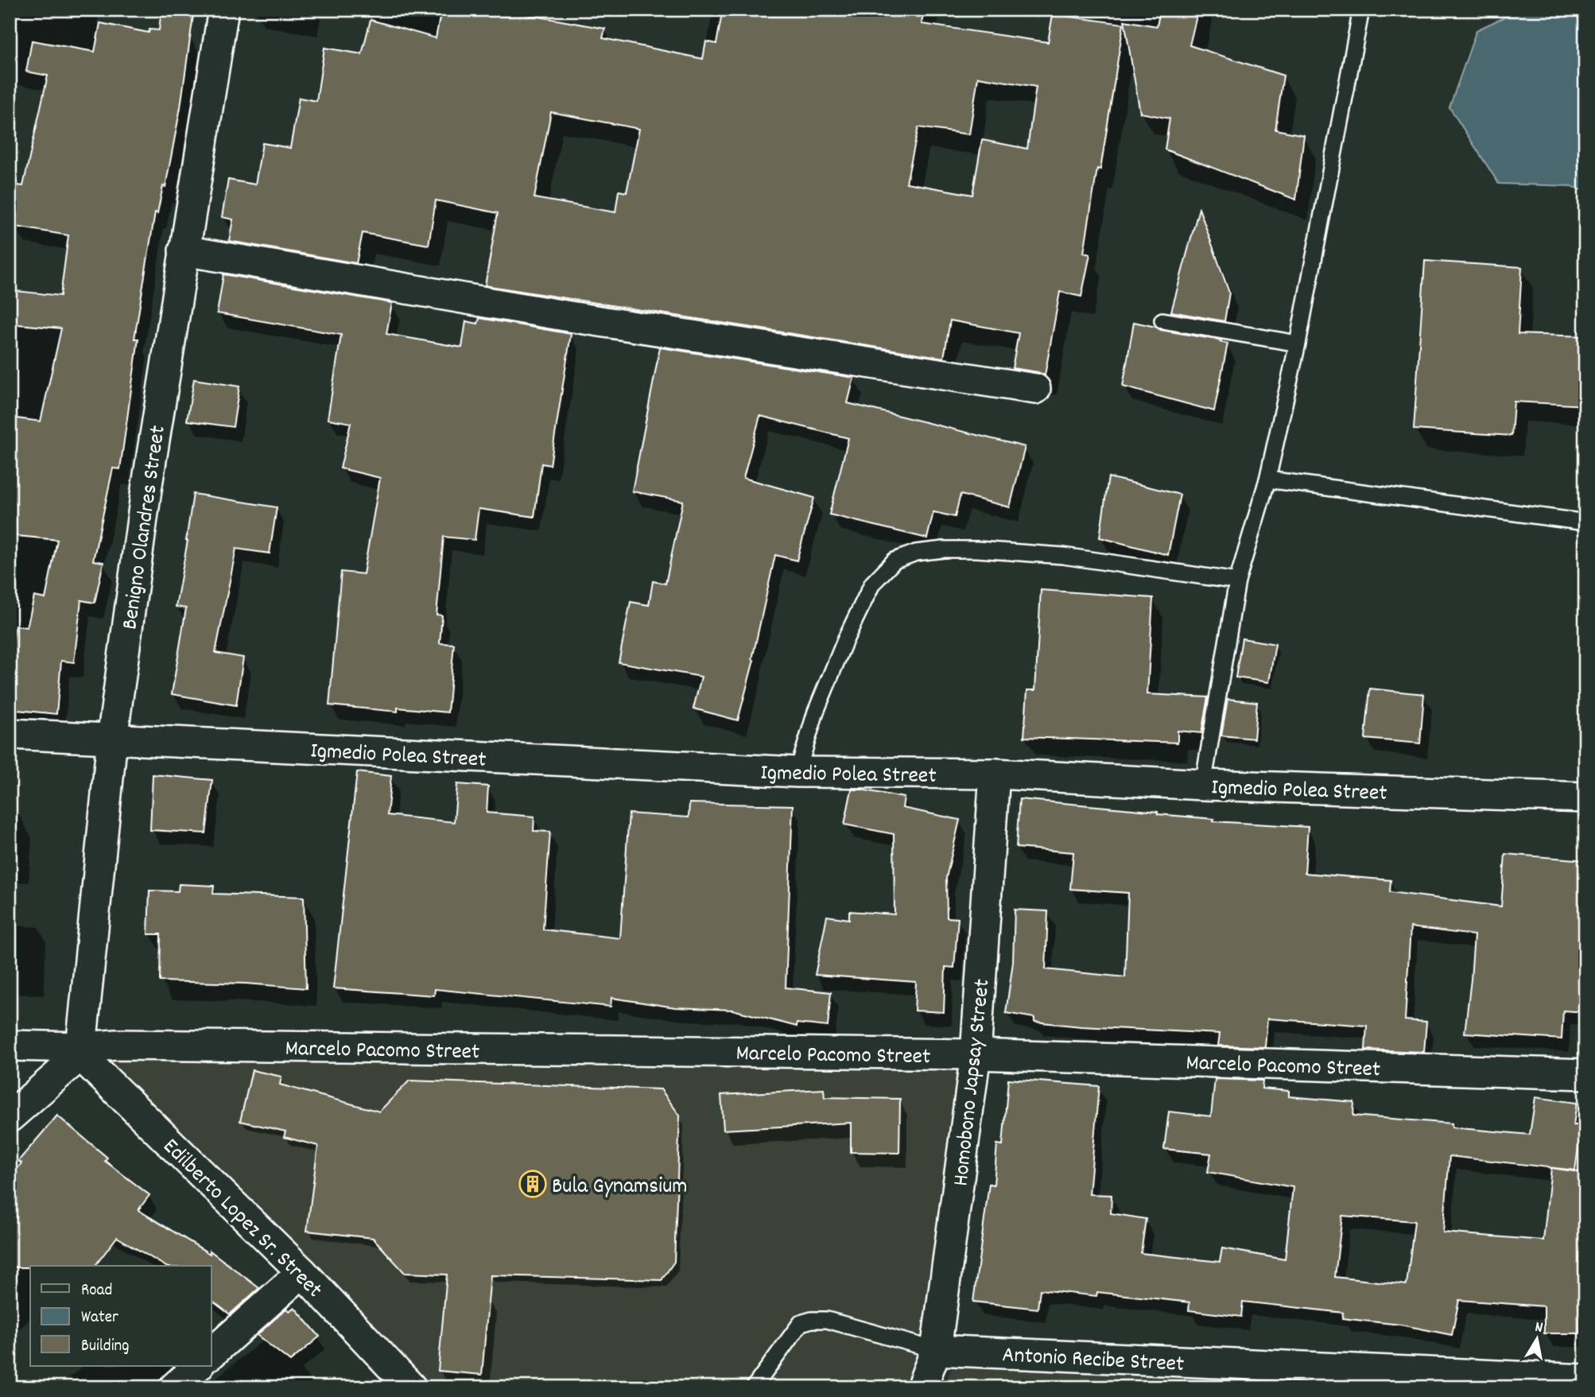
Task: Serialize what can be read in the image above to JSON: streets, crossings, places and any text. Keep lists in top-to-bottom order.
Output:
{
  "streets": {
    "street": [
      "Benigno Olandres Street",
      "Igmedio Polea Street",
      "Marcelo Pacomo Street",
      "Homobono Japsay Street",
      "Edilberto Lopez Sr. Street",
      "Antonio Recibe Street"
    ]
  },
  "crossings": [
    ["Benigno Olandres Street", "Igmedio Polea Street"],
    ["Benigno Olandres Street", "Marcelo Pacomo Street"],
    ["Benigno Olandres Street", "Edilberto Lopez Sr. Street"],
    ["Igmedio Polea Street", "Homobono Japsay Street"],
    ["Marcelo Pacomo Street", "Homobono Japsay Street"],
    ["Marcelo Pacomo Street", "Edilberto Lopez Sr. Street"],
    ["Homobono Japsay Street", "Antonio Recibe Street"]
  ],
  "places": {
    "building": ["Bula Gynamsium"]
  },
  "legend": ["Road", "Water", "Building"],
  "north": "top"
}
